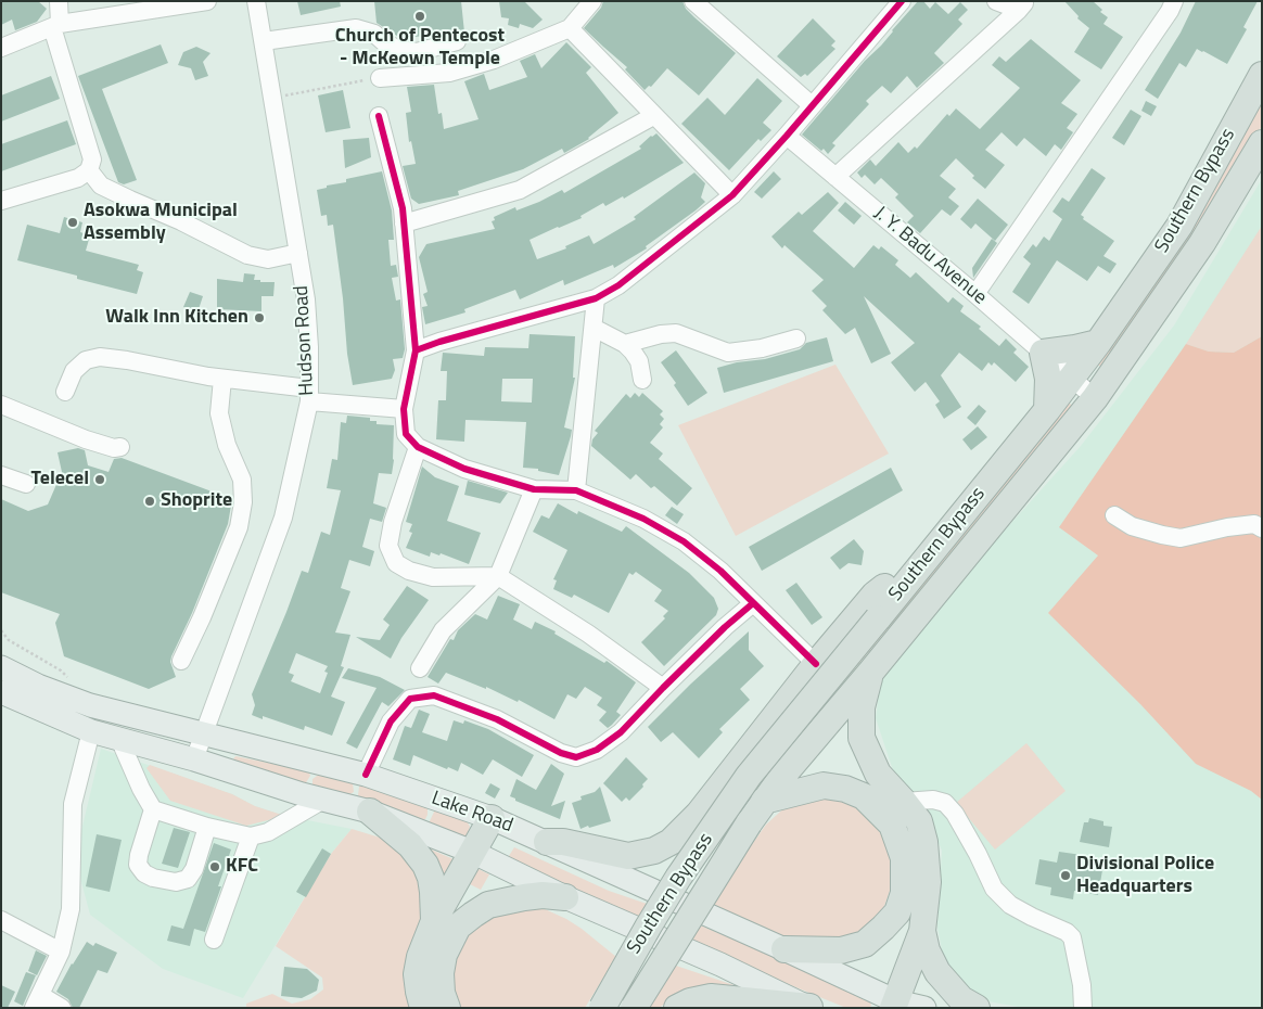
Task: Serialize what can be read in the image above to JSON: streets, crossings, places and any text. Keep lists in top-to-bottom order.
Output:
{
  "streets": {
    "highway": ["Southern Bypass"],
    "main road": ["Lake Road"],
    "street": ["J. Y. Badu Avenue", "Hudson Road"]
  },
  "crossings": [
    ["Southern Bypass", "J. Y. Badu Avenue"],
    ["Hudson Road", "Lake Road"]
  ],
  "places": [
    "Church of Pentecost - McKeown Temple",
    "Asokwa Municipal Assembly",
    "Walk Inn Kitchen",
    "Telecel",
    "Shoprite",
    "KFC",
    "Divisional Police Headquarters"
  ]
}
